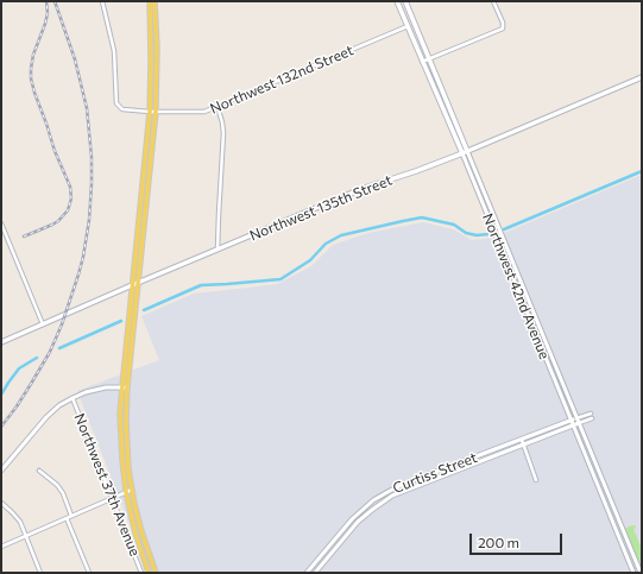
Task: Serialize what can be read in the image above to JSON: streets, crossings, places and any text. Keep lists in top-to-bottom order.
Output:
{
  "streets": {
    "main road": ["Northwest 135th Street", "Northwest 42nd Avenue"],
    "street": ["Northwest 132nd Street", "Curtiss Street", "Northwest 37th Avenue"]
  },
  "crossings": [
    ["Northwest 132nd Street", "Northwest 42nd Avenue"],
    ["Northwest 135th Street", "Northwest 42nd Avenue"],
    ["Northwest 42nd Avenue", "Curtiss Street"]
  ],
  "scale_bar": "200 m"
}
